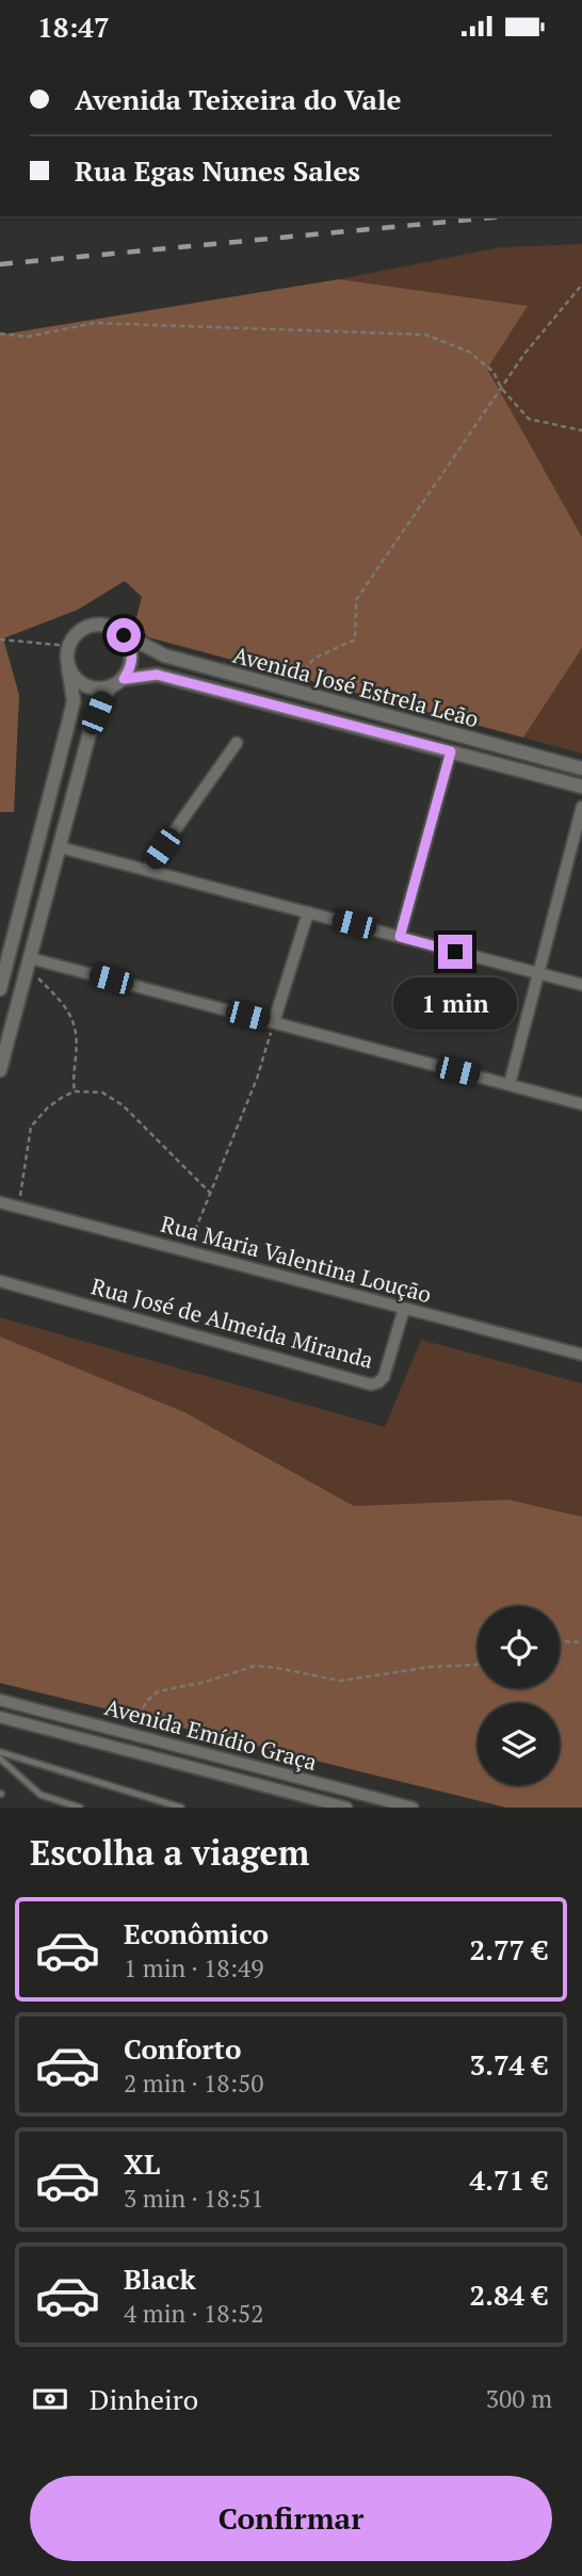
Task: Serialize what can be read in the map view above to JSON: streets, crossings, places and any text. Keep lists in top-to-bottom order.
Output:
{
  "streets": {
    "street": [
      "Avenida José Estrela Leão",
      "Rua Maria Valentina Loução",
      "Rua José de Almeida Miranda",
      "Avenida Emídio Graça"
    ]
  },
  "crossings": [
    ["Rua Maria Valentina Loução", "Rua José de Almeida Miranda"]
  ],
  "page": {
    "status": "18:47",
    "banner": ["Avenida Teixeira do Vale", "Rua Egas Nunes Sales"],
    "bubble": "1 min",
    "heading": "Escolha a viagem",
    "list": [
      {
        "name": "Econômico",
        "note": "1 min · 18:49",
        "value": "2.77 €"
      },
      {
        "name": "Conforto",
        "note": "2 min · 18:50",
        "value": "3.74 €"
      },
      {
        "name": "XL",
        "note": "3 min · 18:51",
        "value": "4.71 €"
      },
      {
        "name": "Black",
        "note": "4 min · 18:52",
        "value": "2.84 €"
      }
    ],
    "pay": ["Dinheiro", "300 m"],
    "buttons": "Confirmar"
  }
}
